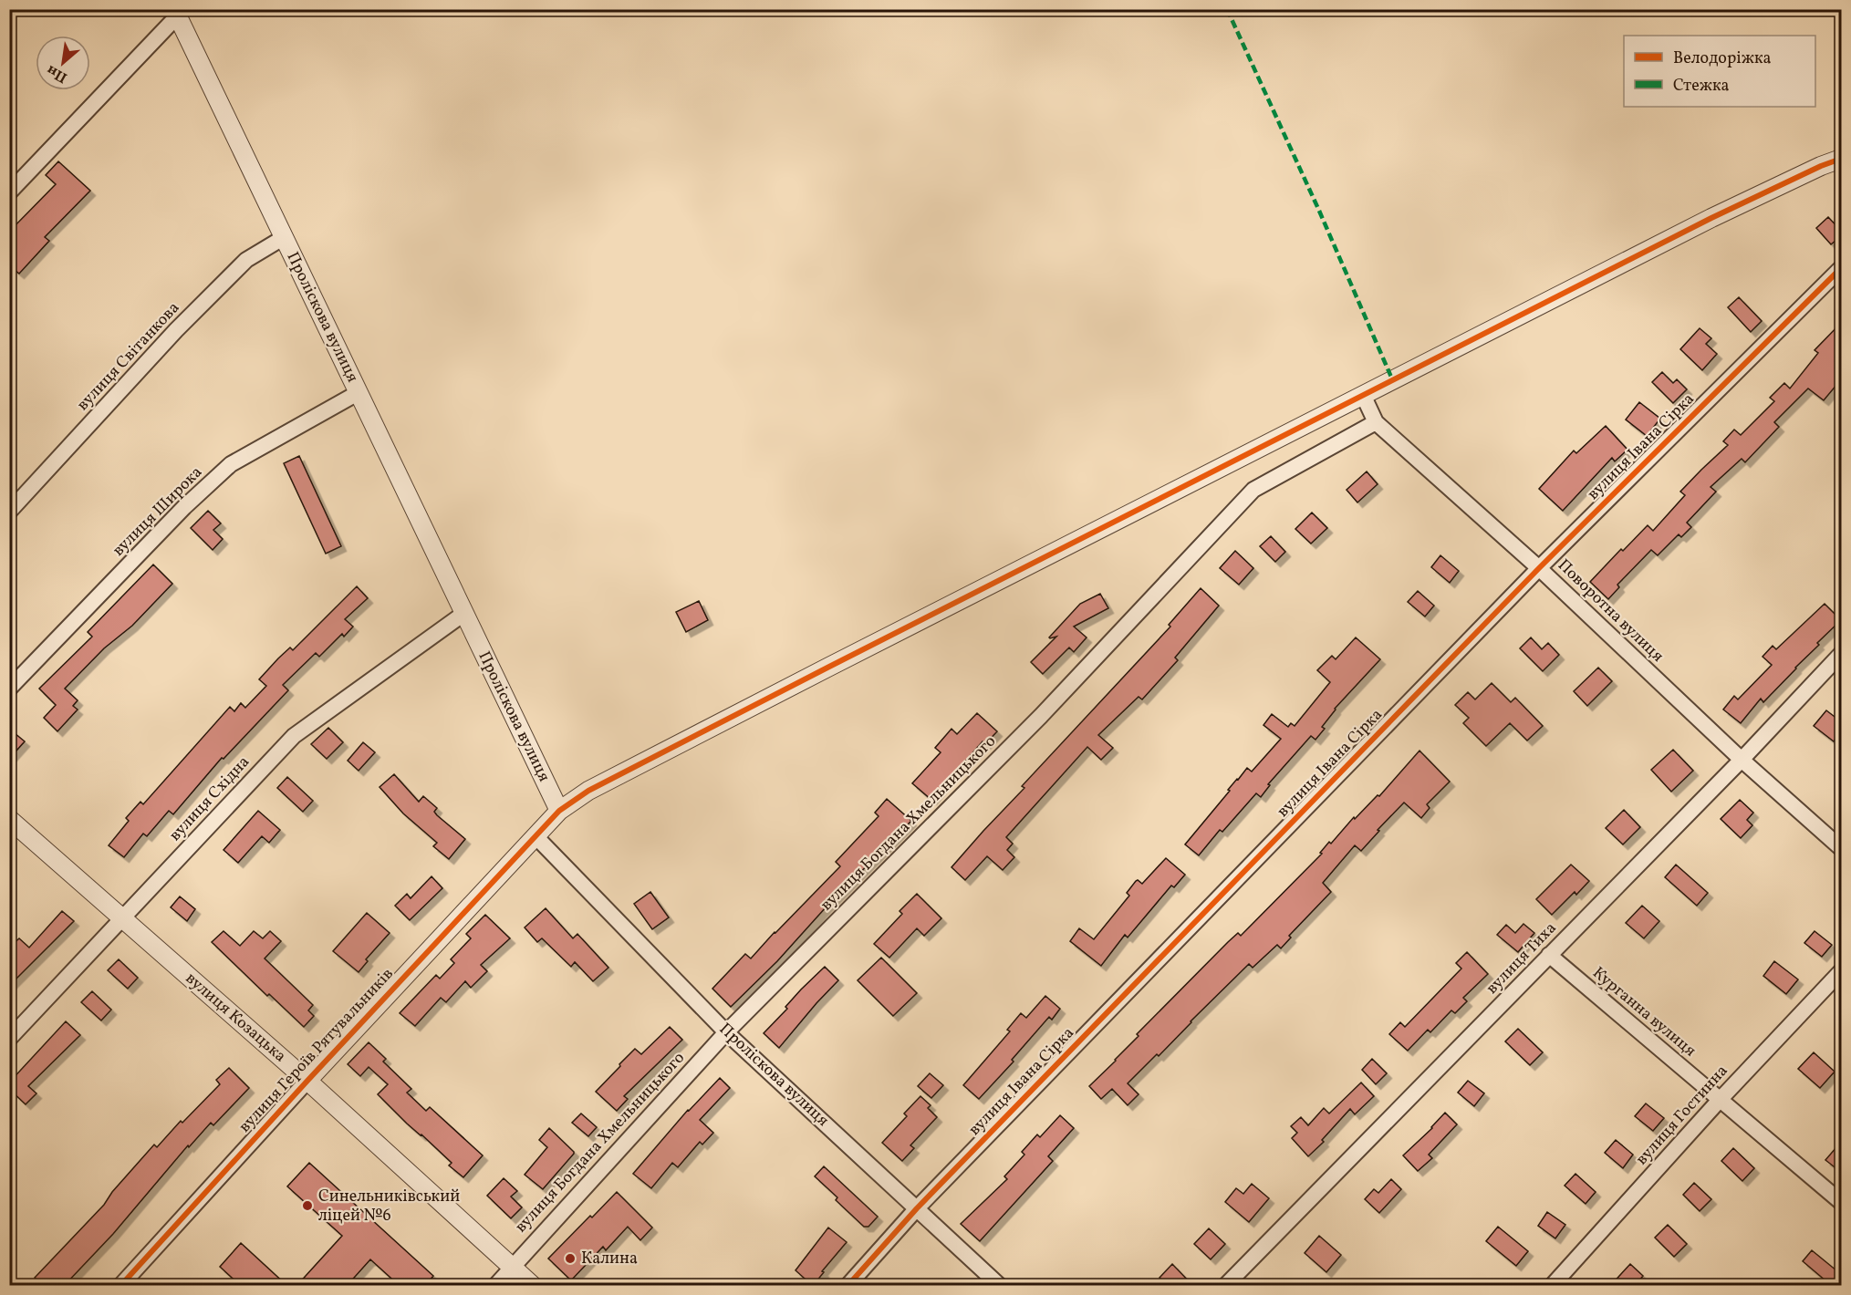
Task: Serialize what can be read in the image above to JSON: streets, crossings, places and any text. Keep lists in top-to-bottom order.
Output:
{
  "streets": {
    "street": [
      "Проліскова вулиця",
      "вулиця Світанкова",
      "вулиця Івана Сірка",
      "вулиця Широка",
      "Поворотна вулиця",
      "вулиця Східна",
      "вулиця Богдана Хмельницького",
      "вулиця Тиха",
      "Курганна вулиця",
      "вулиця Козацька",
      "вулиця Героїв Рятувальників",
      "вулиця Гостинна"
    ]
  },
  "crossings": [
    ["Проліскова вулиця", "вулиця Світанкова"],
    ["Проліскова вулиця", "вулиця Івана Сірка"],
    ["Проліскова вулиця", "вулиця Широка"],
    ["Проліскова вулиця", "вулиця Східна"],
    ["Проліскова вулиця", "вулиця Богдана Хмельницького"],
    ["Проліскова вулиця", "вулиця Героїв Рятувальників"],
    ["вулиця Івана Сірка", "Поворотна вулиця"],
    ["Поворотна вулиця", "вулиця Богдана Хмельницького"],
    ["Поворотна вулиця", "вулиця Тиха"],
    ["вулиця Східна", "вулиця Козацька"],
    ["вулиця Богдана Хмельницького", "вулиця Козацька"],
    ["вулиця Тиха", "Курганна вулиця"],
    ["Курганна вулиця", "вулиця Гостинна"],
    ["вулиця Козацька", "вулиця Героїв Рятувальників"]
  ],
  "places": ["Синельниківський ліцей №6", "Калина"],
  "legend": ["Велодоріжка", "Стежка"],
  "north": "bottom left"
}
